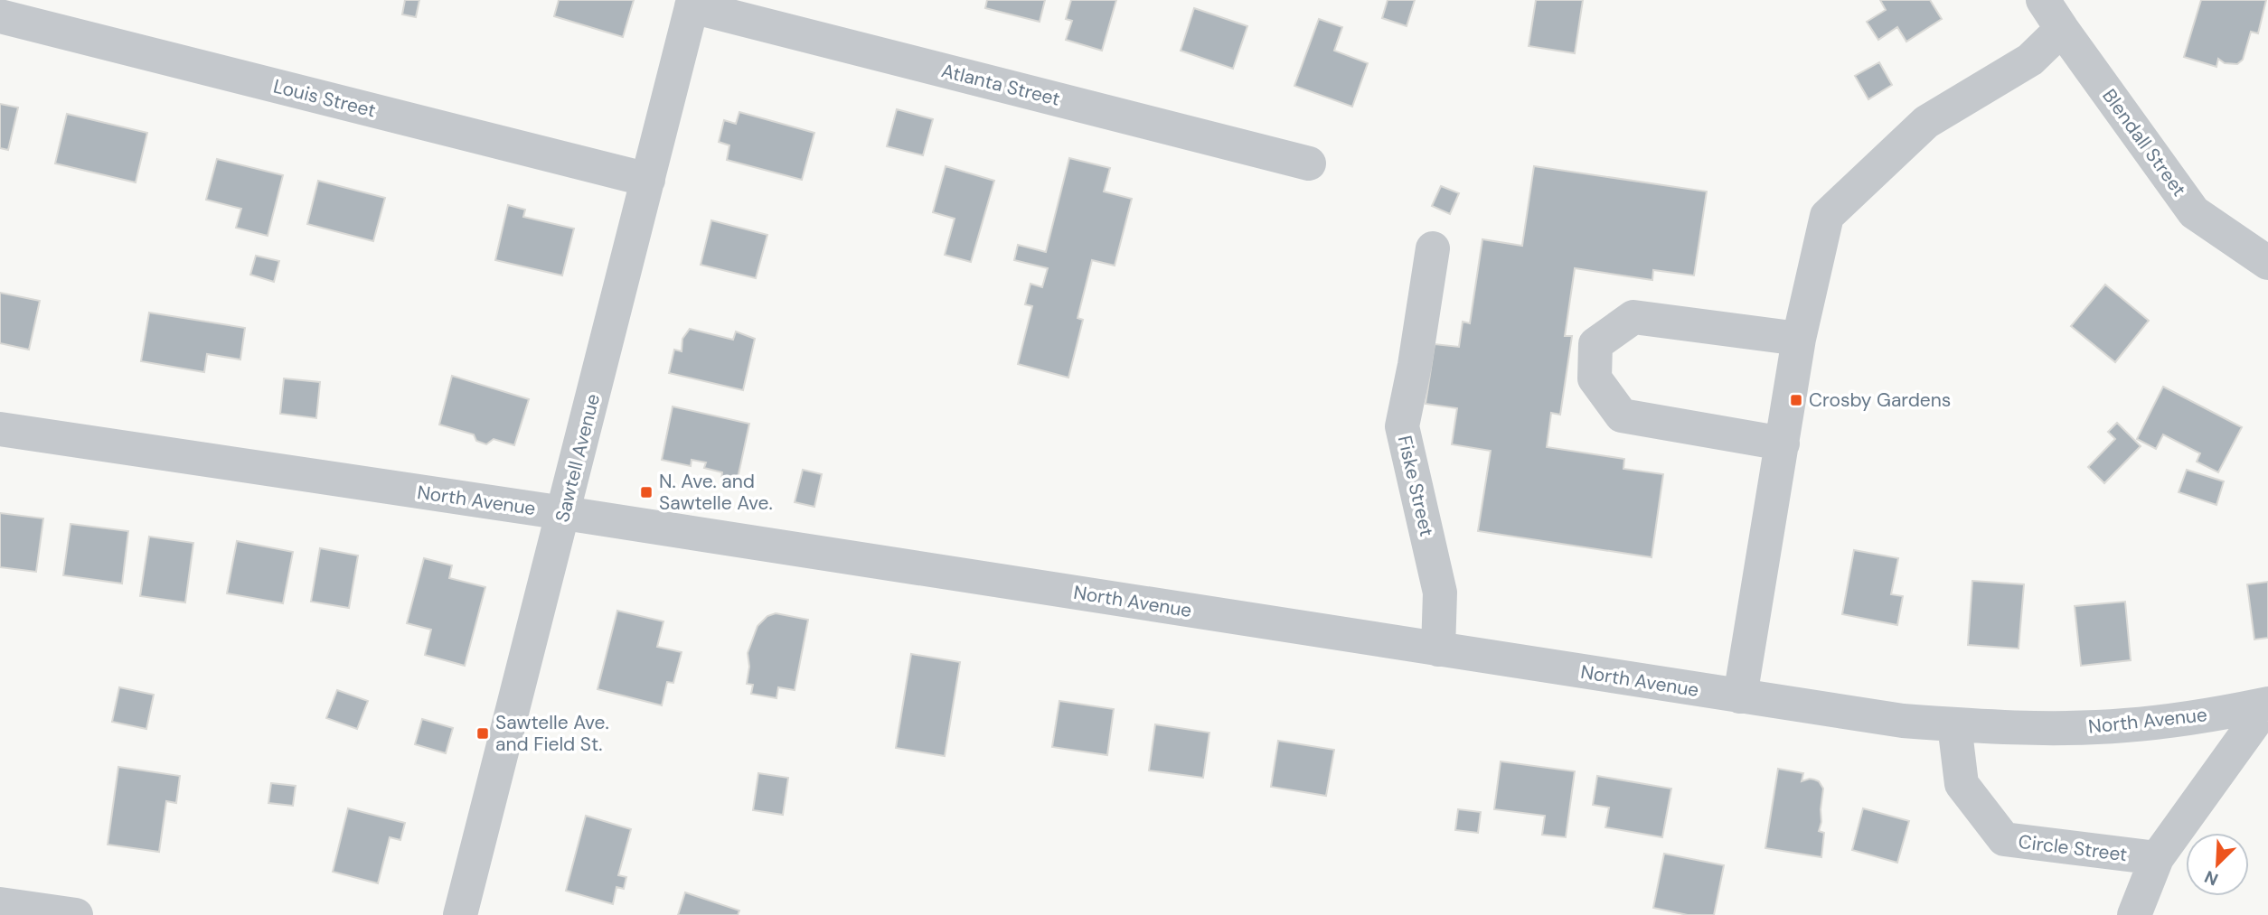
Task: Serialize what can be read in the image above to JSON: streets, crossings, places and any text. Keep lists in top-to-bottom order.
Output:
{
  "streets": {
    "street": [
      "Atlanta Street",
      "Louis Street",
      "Blendall Street",
      "Sawtell Avenue",
      "Fiske Street",
      "North Avenue",
      "Circle Street"
    ]
  },
  "crossings": [
    ["Atlanta Street", "Sawtell Avenue"],
    ["Louis Street", "Sawtell Avenue"],
    ["Sawtell Avenue", "North Avenue"],
    ["Fiske Street", "North Avenue"],
    ["North Avenue", "Circle Street"]
  ],
  "places": {
    "transit": ["Crosby Gardens", "N. Ave. and Sawtelle Ave.", "Sawtelle Ave. and Field St."]
  },
  "north": "bottom left"
}
